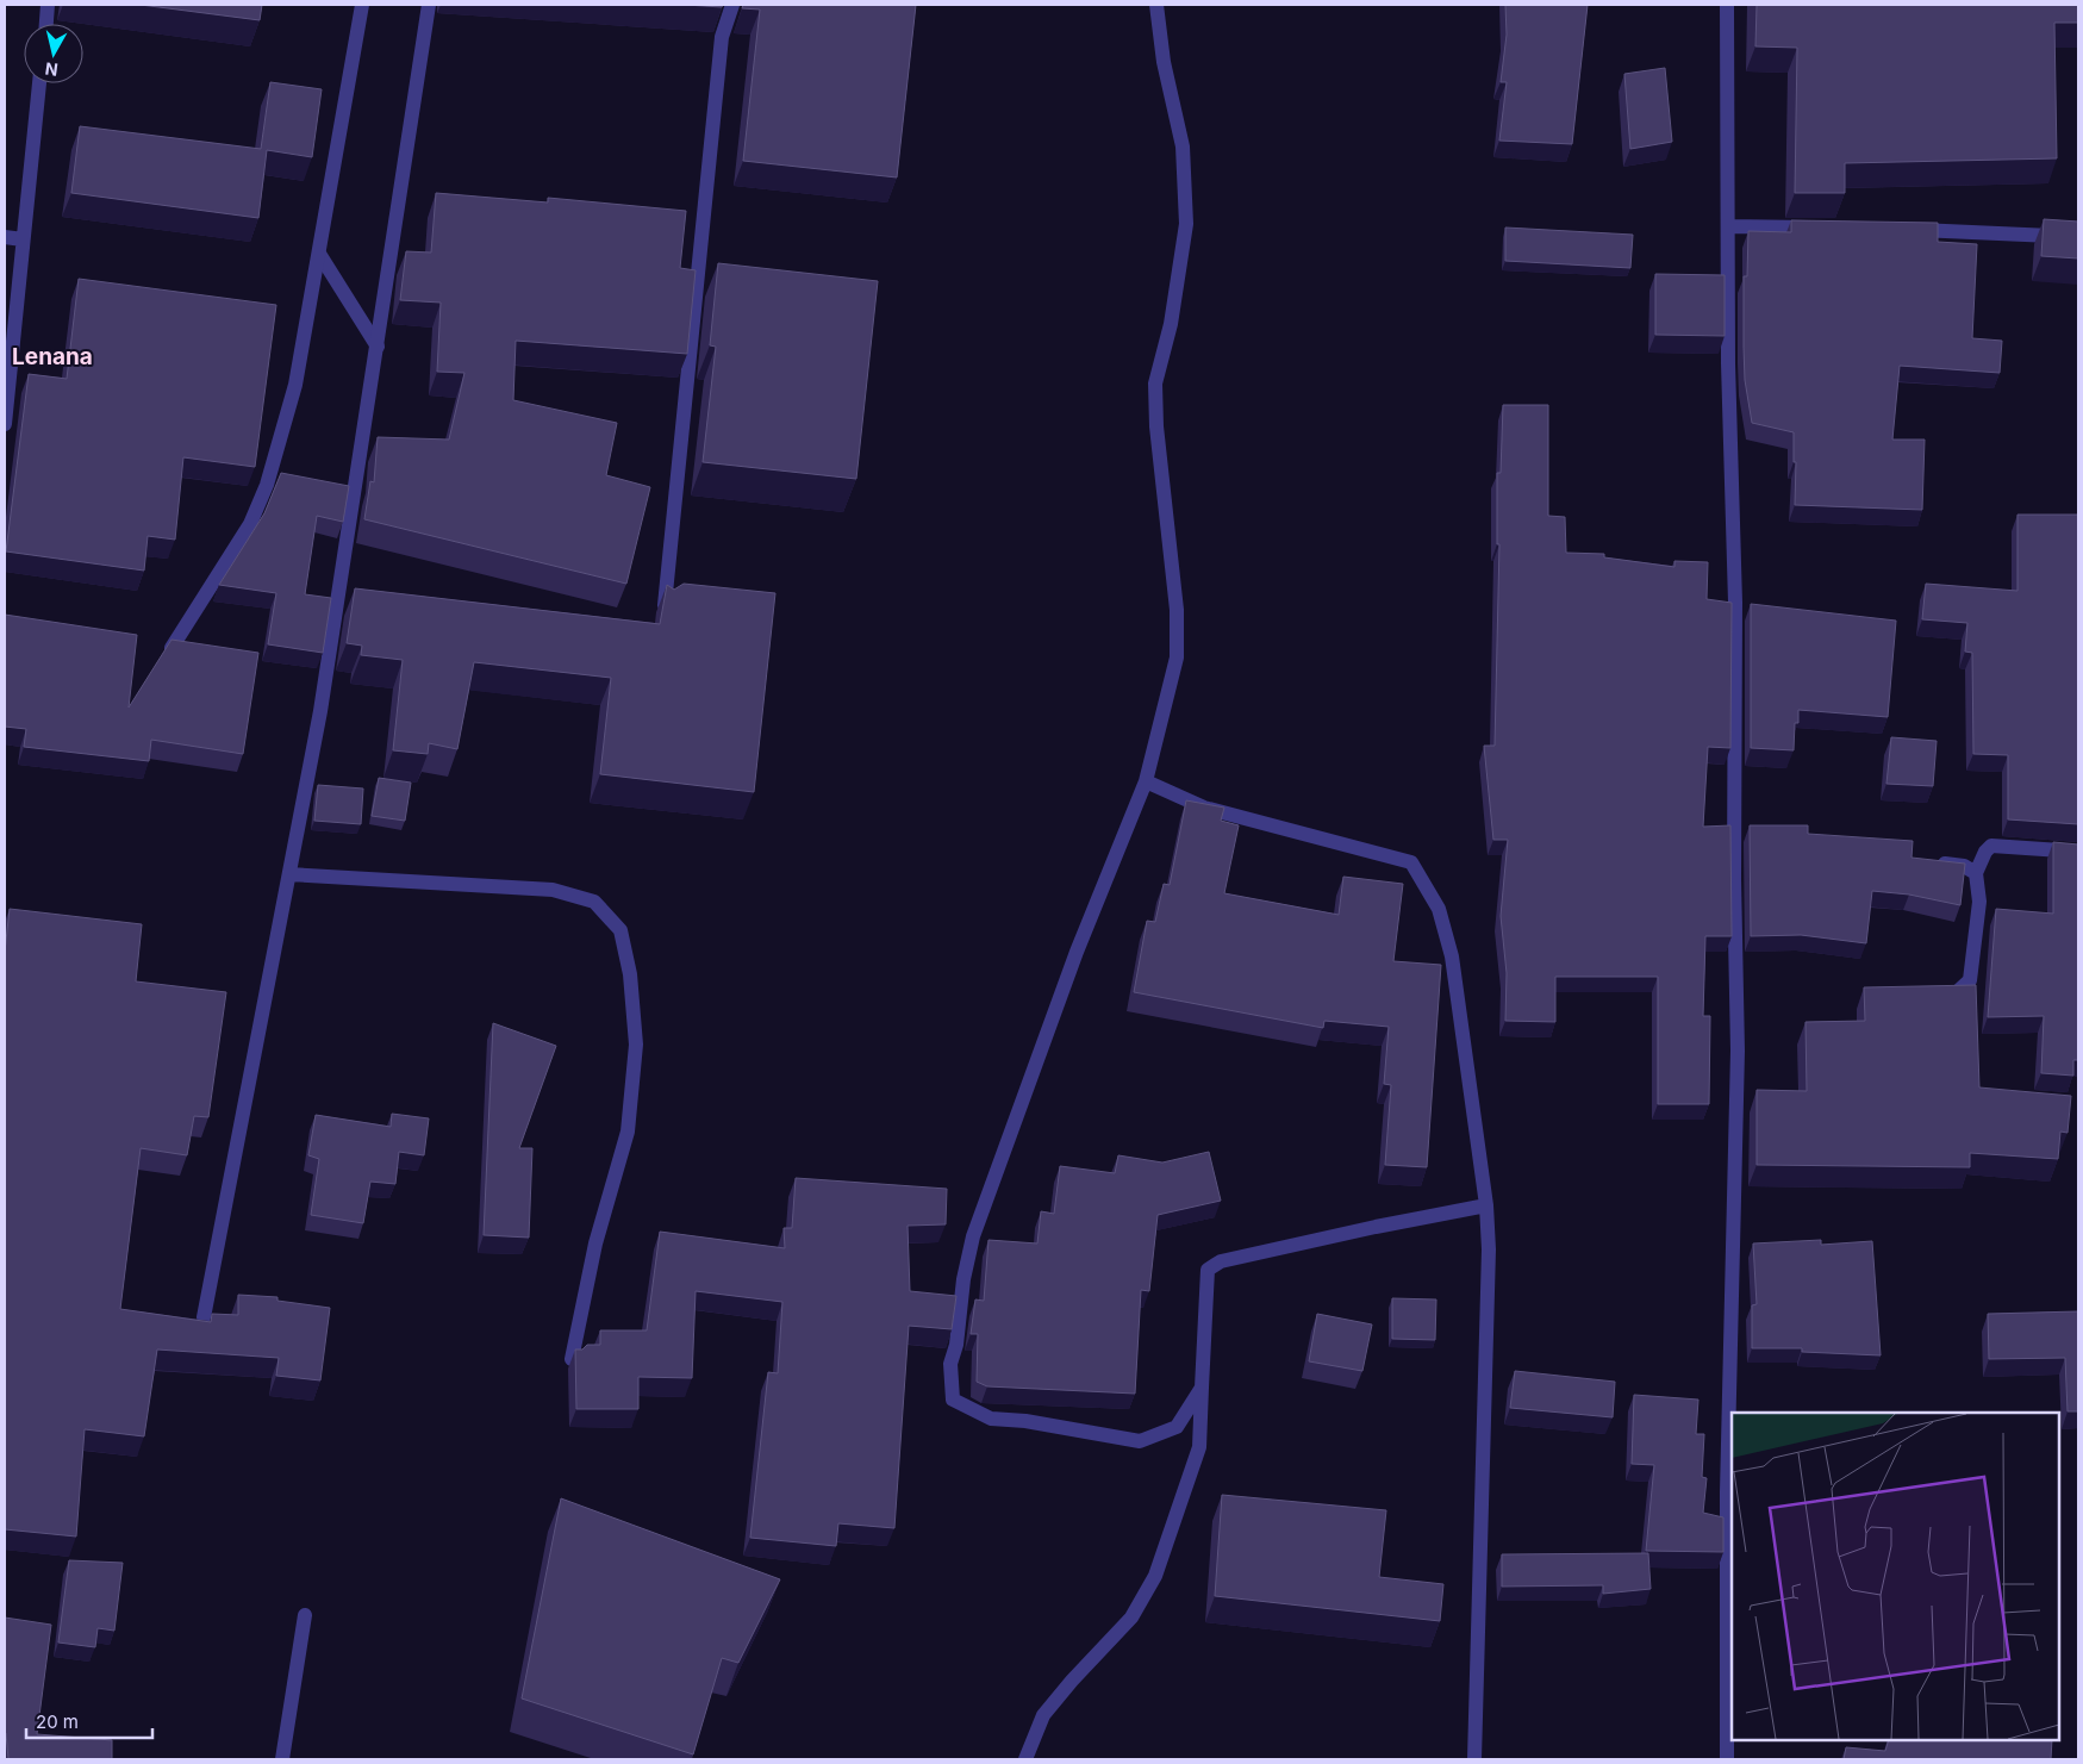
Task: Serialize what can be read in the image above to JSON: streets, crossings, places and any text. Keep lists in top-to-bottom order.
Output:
{
  "districts": ["Lenana"],
  "scale_bar": "20 m",
  "north": "bottom"
}
